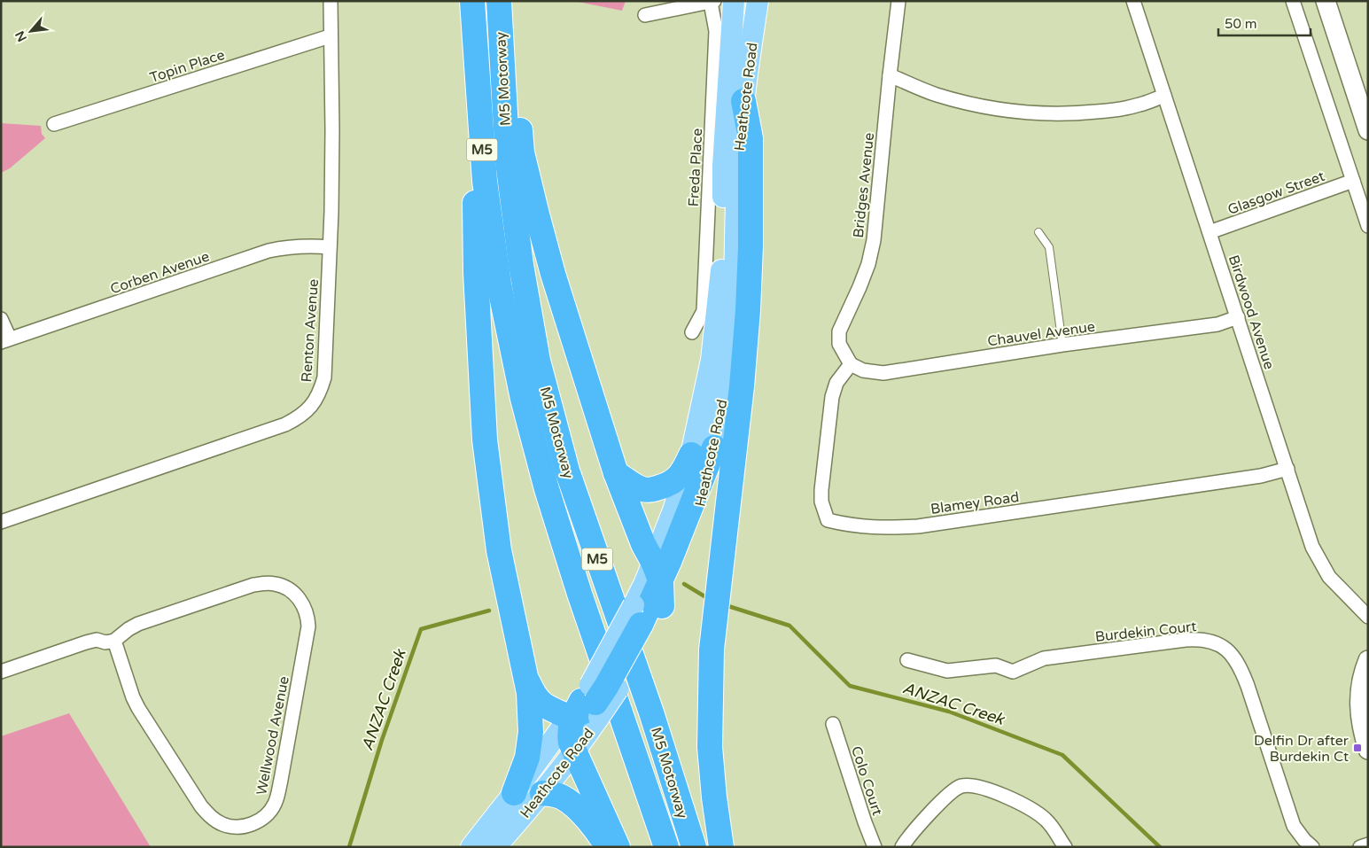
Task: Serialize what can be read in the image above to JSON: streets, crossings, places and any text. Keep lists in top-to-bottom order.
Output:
{
  "streets": {
    "highway": ["M5 Motorway", "M5"],
    "main road": ["Heathcote Road"],
    "street": [
      "Topin Place",
      "Freda Place",
      "Bridges Avenue",
      "Glasgow Street",
      "Corben Avenue",
      "Birdwood Avenue",
      "Renton Avenue",
      "Chauvel Avenue",
      "Blamey Road",
      "Burdekin Court",
      "Wellwood Avenue",
      "Colo Court"
    ]
  },
  "crossings": [
    ["Topin Place", "Renton Avenue"],
    ["Bridges Avenue", "Chauvel Avenue"],
    ["Bridges Avenue", "Blamey Road"],
    ["Glasgow Street", "Birdwood Avenue"],
    ["Corben Avenue", "Renton Avenue"],
    ["Birdwood Avenue", "Chauvel Avenue"],
    ["Birdwood Avenue", "Blamey Road"],
    ["Chauvel Avenue", "Blamey Road"]
  ],
  "water": ["ANZAC Creek"],
  "places": {
    "transit": ["Delfin Dr after Burdekin Ct"]
  },
  "scale_bar": "50 m",
  "north": "bottom left"
}
